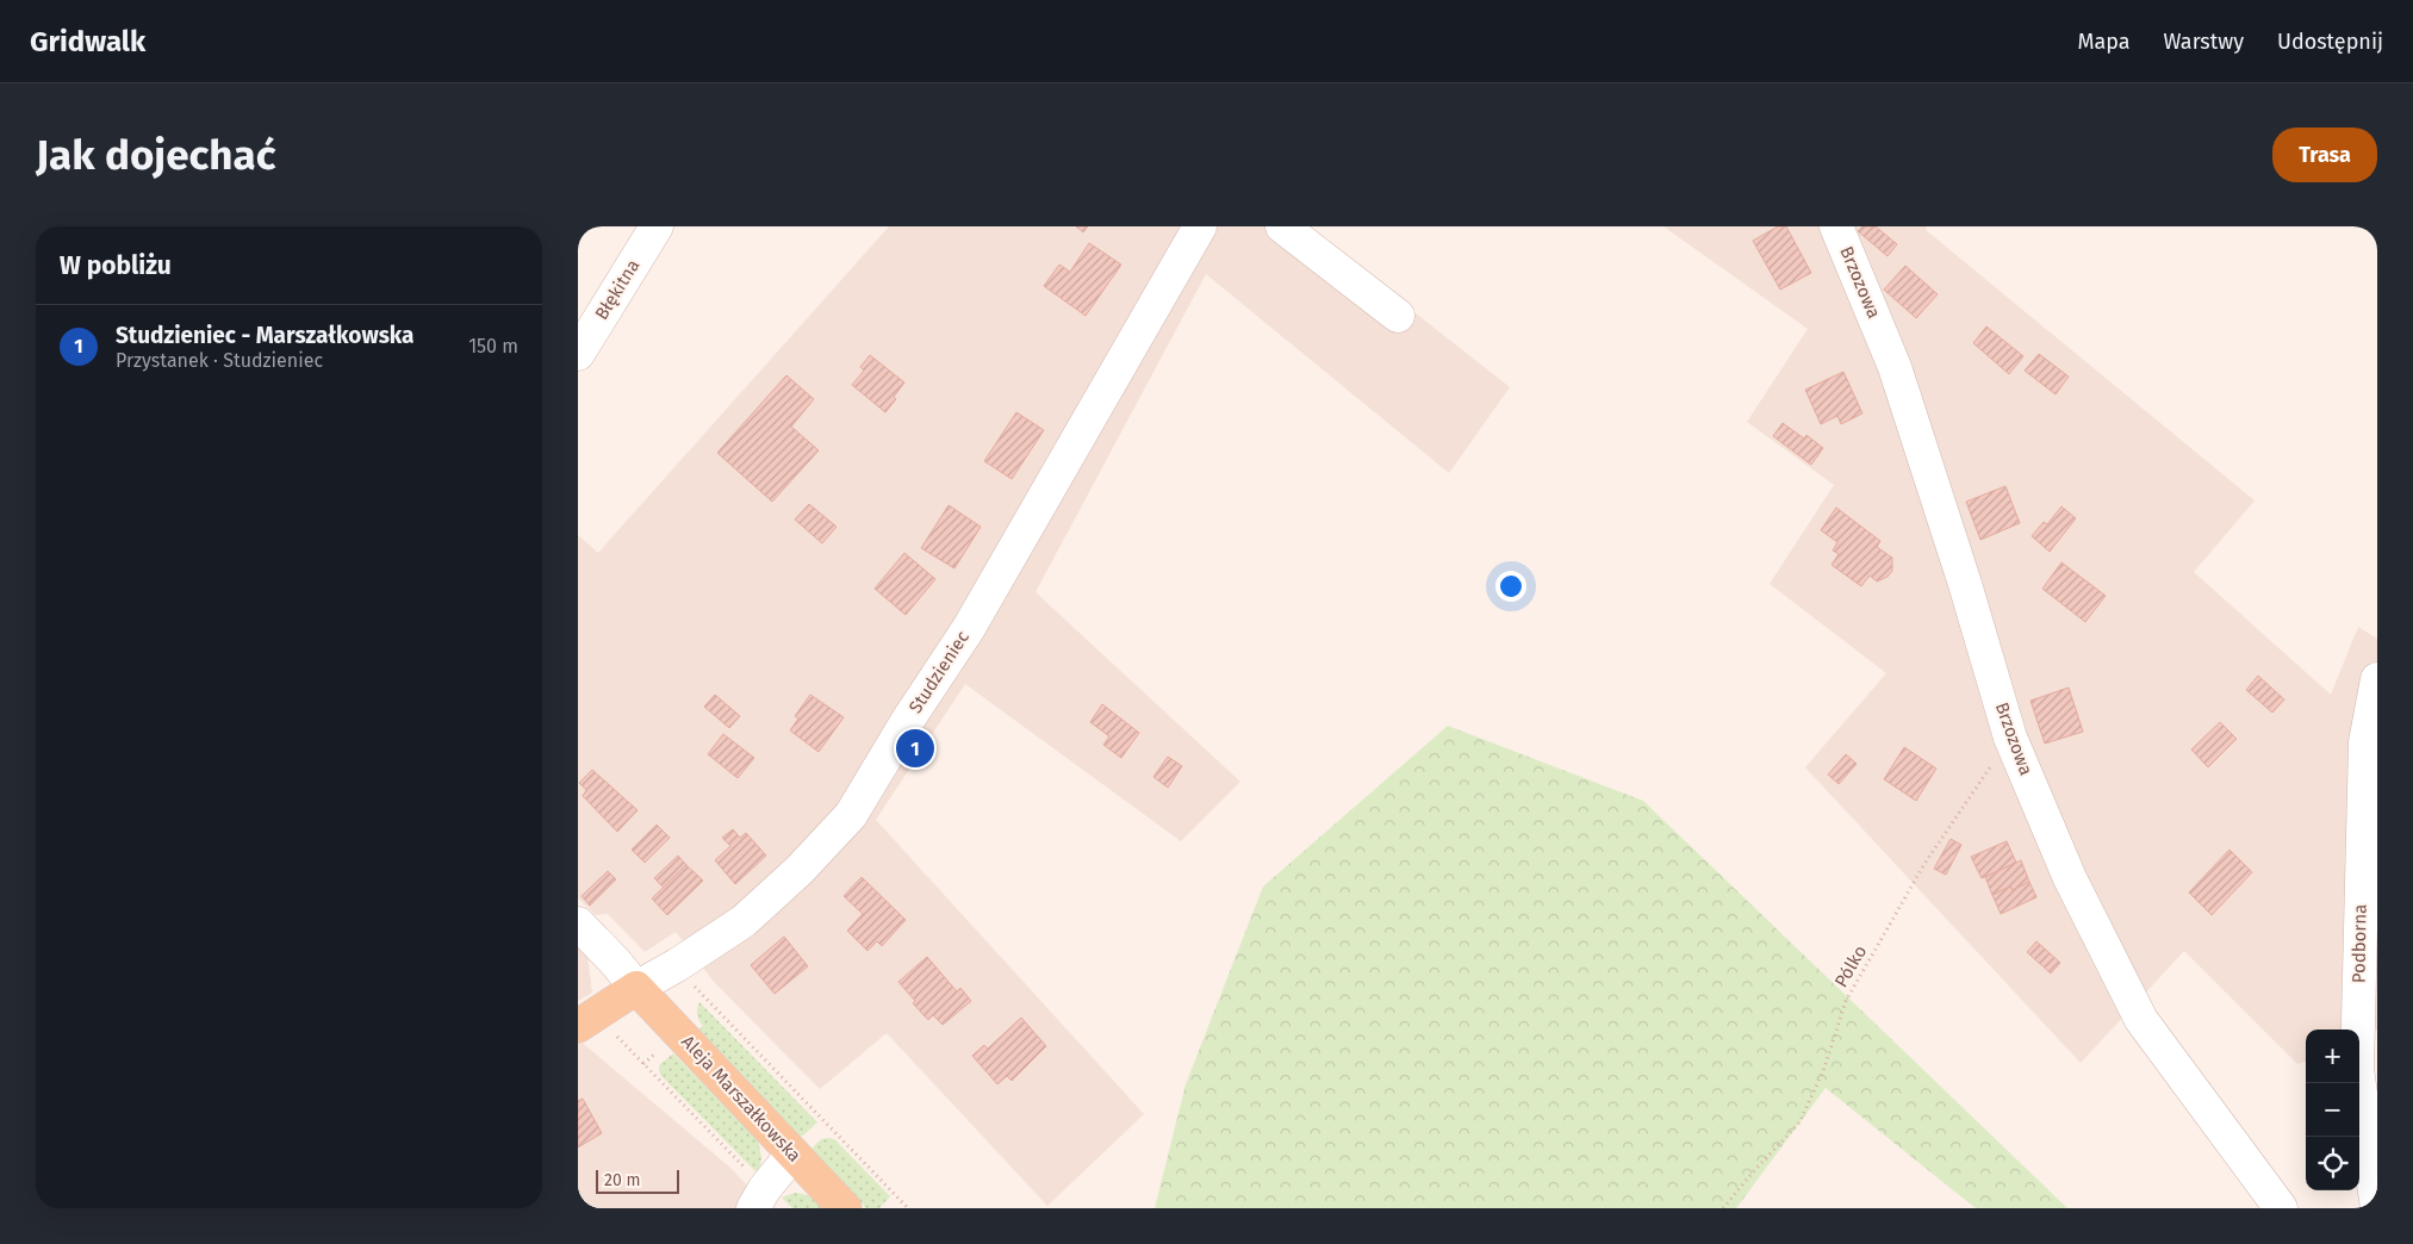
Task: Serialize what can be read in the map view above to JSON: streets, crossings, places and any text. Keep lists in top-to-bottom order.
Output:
{
  "streets": {
    "main road": ["Studzieniec", "Aleja Marszałkowska"],
    "street": ["Brzozowa", "Błękitna", "Podborna"],
    "path": ["Pólko"]
  },
  "crossings": [
    ["Brzozowa", "Pólko"],
    ["Studzieniec", "Aleja Marszałkowska"]
  ],
  "scale_bar": "20 m",
  "page": {
    "header": "Gridwalk",
    "nav": ["Mapa", "Warstwy", "Udostępnij"],
    "buttons": "Trasa",
    "title": "Jak dojechać",
    "heading": "W pobliżu",
    "list": [
      {
        "mark": "1",
        "name": "Studzieniec - Marszałkowska",
        "note": "Przystanek · Studzieniec",
        "value": "150 m"
      }
    ],
    "pins": "1",
    "map_buttons": ["+", "−"],
    "scale": "20 m"
  }
}
